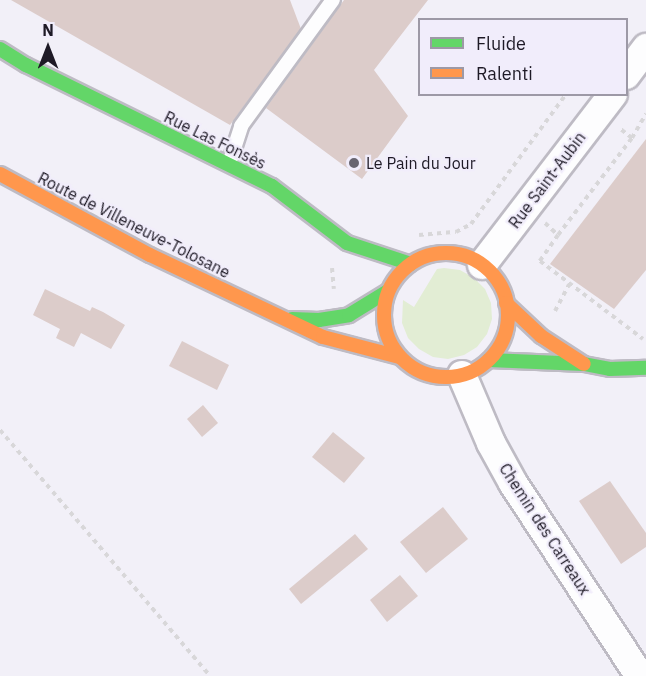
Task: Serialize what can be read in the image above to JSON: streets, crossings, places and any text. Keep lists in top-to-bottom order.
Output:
{
  "streets": {
    "street": [
      "Rue Las Fonsès",
      "Rue Saint-Aubin",
      "Route de Villeneuve-Tolosane",
      "Chemin des Carreaux"
    ]
  },
  "crossings": [
    ["Rue Las Fonsès", "Rue Saint-Aubin"],
    ["Rue Las Fonsès", "Route de Villeneuve-Tolosane"],
    ["Rue Las Fonsès", "Chemin des Carreaux"],
    ["Rue Saint-Aubin", "Route de Villeneuve-Tolosane"],
    ["Rue Saint-Aubin", "Chemin des Carreaux"],
    ["Route de Villeneuve-Tolosane", "Chemin des Carreaux"]
  ],
  "places": ["Le Pain du Jour"],
  "legend": ["Fluide", "Ralenti"],
  "north": "top"
}
